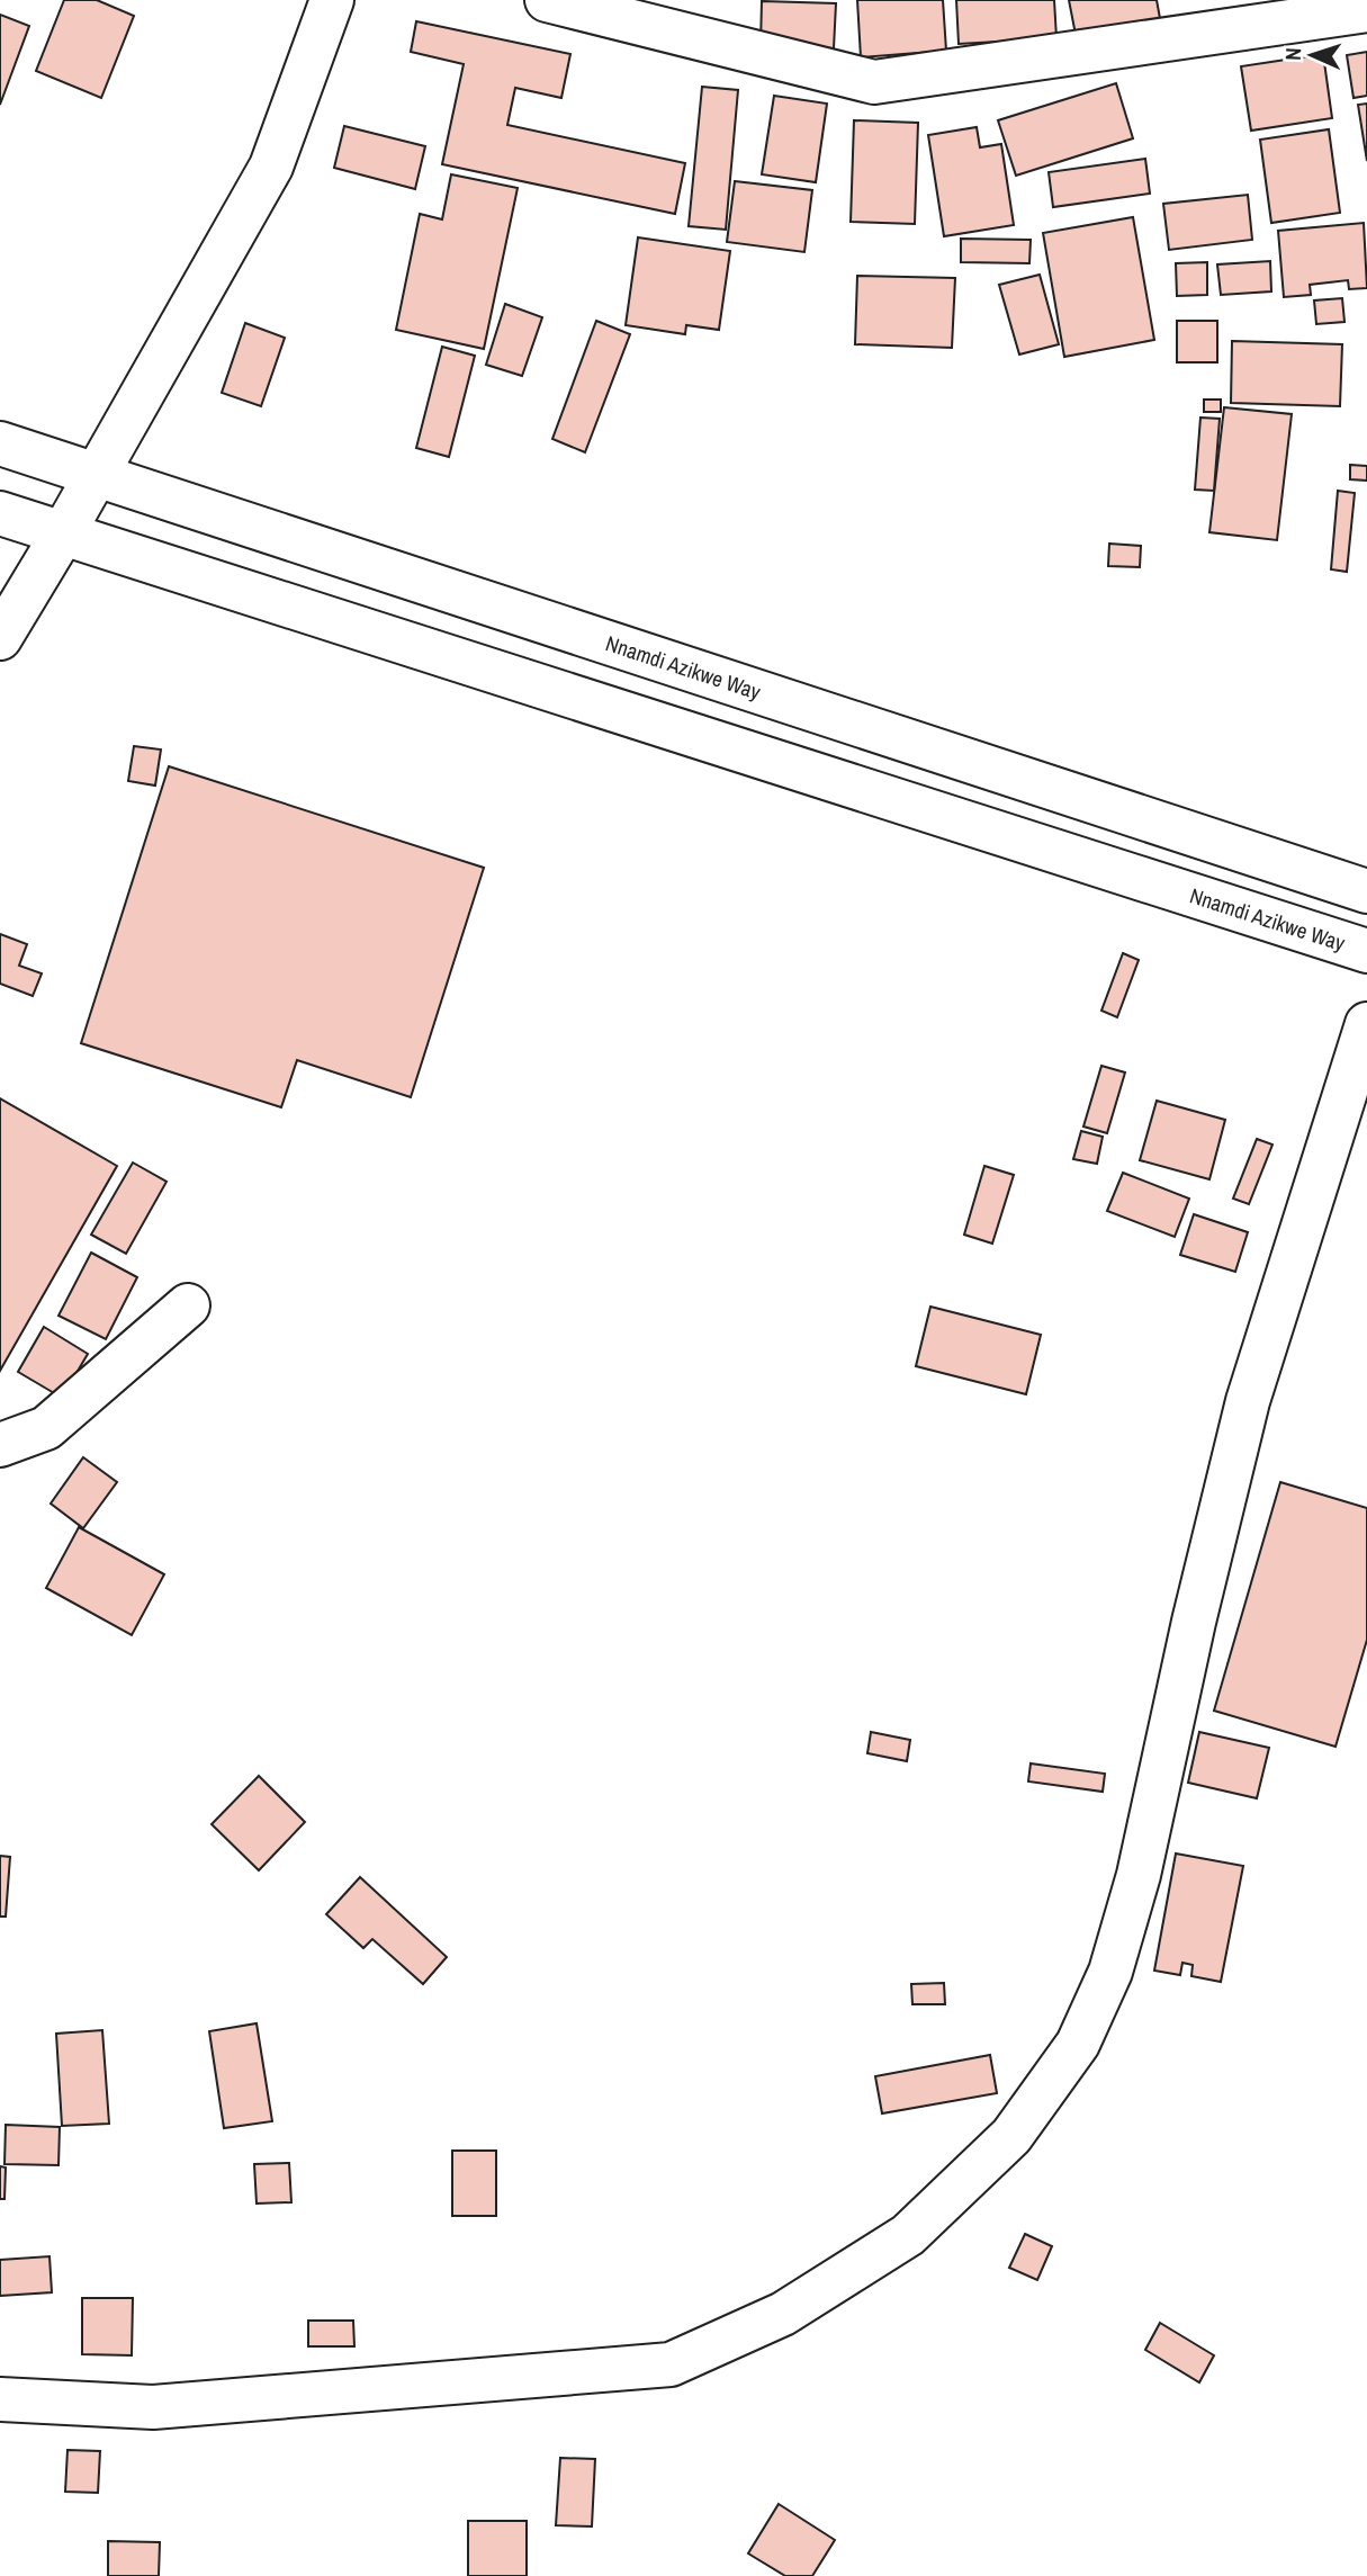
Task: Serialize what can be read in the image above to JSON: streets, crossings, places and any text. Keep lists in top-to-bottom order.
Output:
{
  "streets": {
    "main road": ["Nnamdi Azikwe Way"]
  },
  "north": "left"
}
